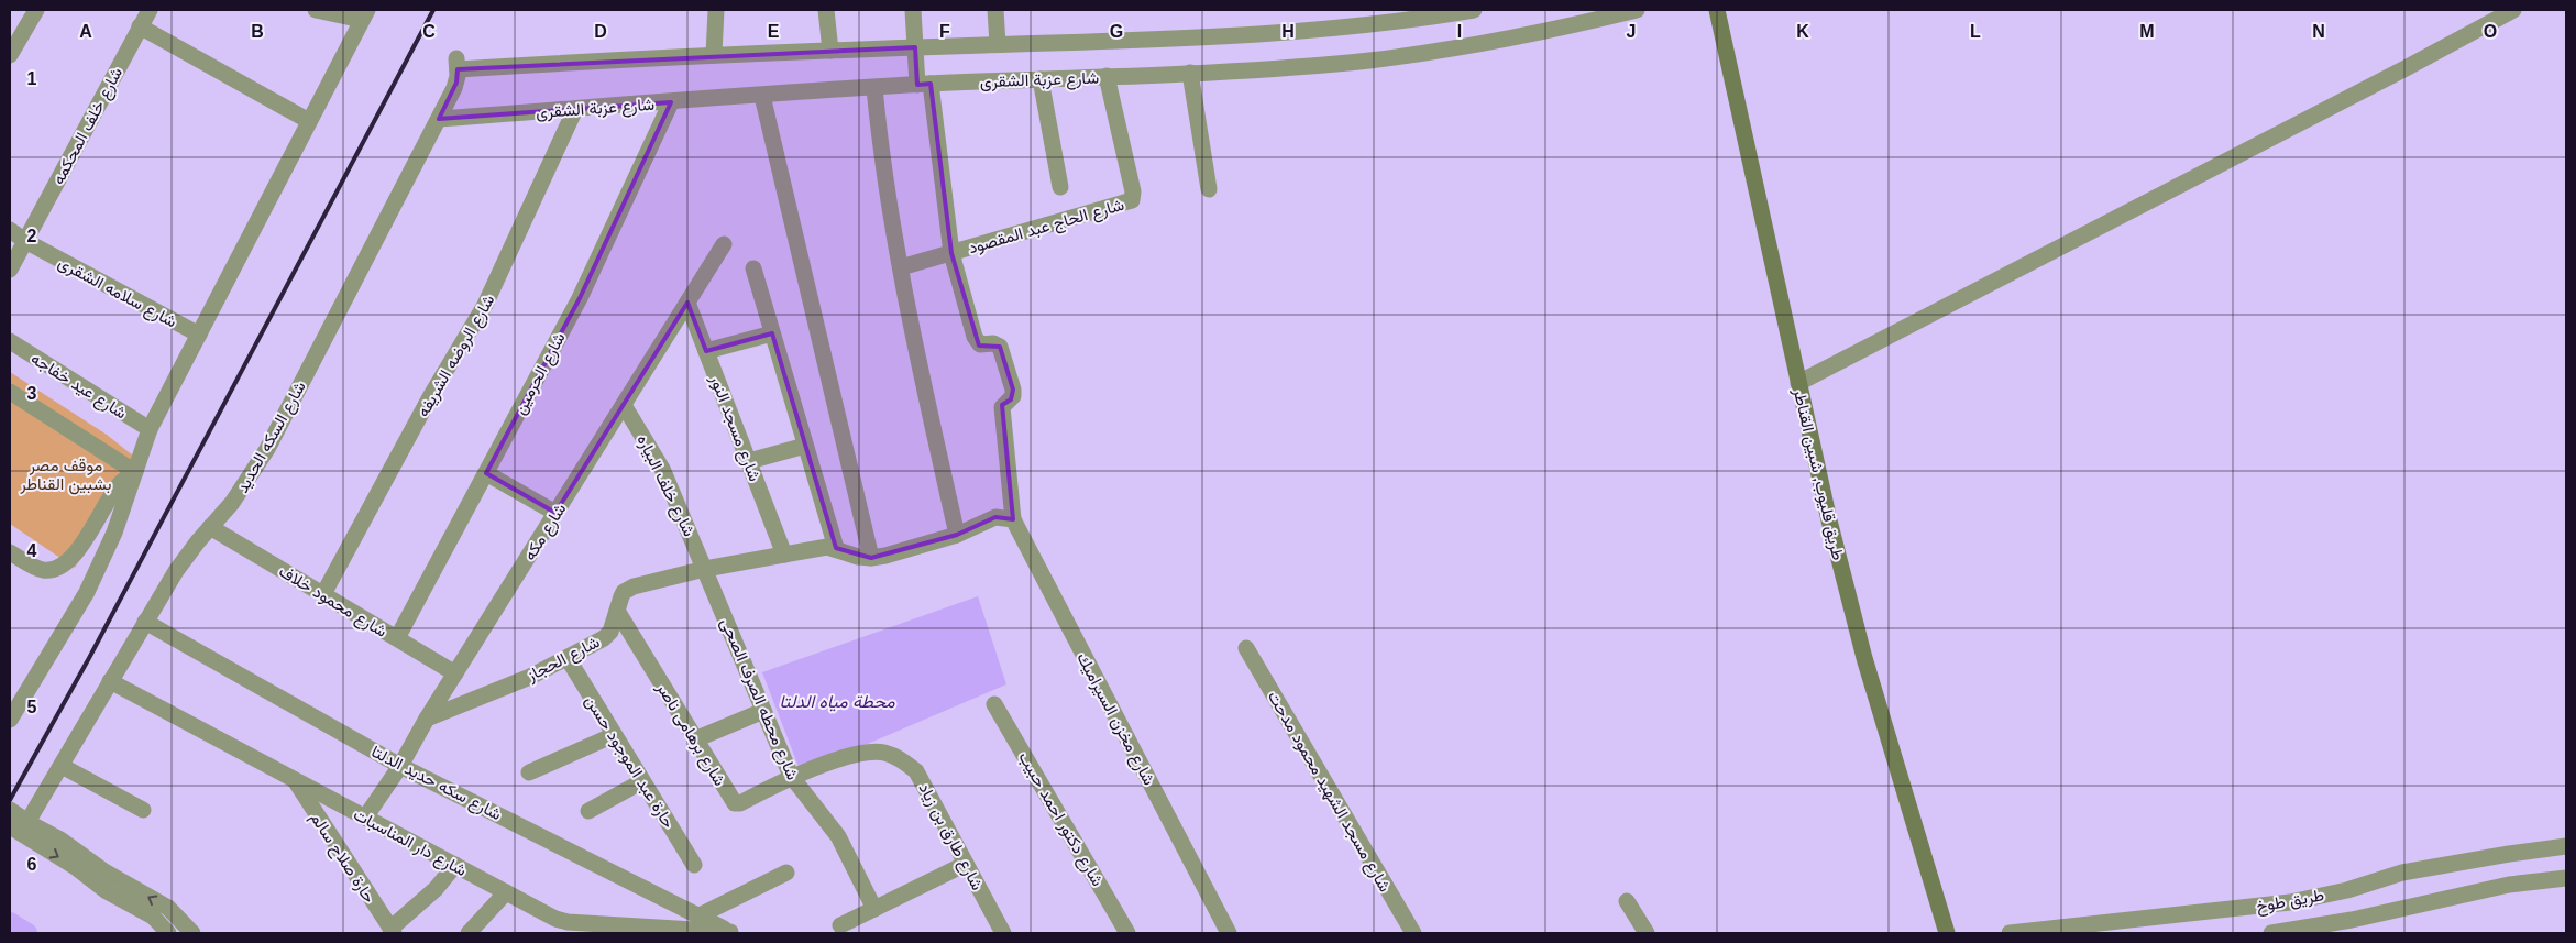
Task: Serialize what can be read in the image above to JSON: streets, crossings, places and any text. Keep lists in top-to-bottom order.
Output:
{
  "streets": {
    "main road": ["طريق قليوب, شبين القناطر"],
    "street": [
      "شارع عزبة الشقرى",
      "شارع خلف المحكمه",
      "شارع الحاج عبد المقصود",
      "شارع سلامه الشقرى",
      "شارع الروضه الشريفه",
      "شارع الحرمين",
      "شارع عيد خفاجه",
      "شارع مسجد النور",
      "شارع السكه الحديد",
      "شارع خلف البياره",
      "شارع مكه",
      "شارع محمود خلاف",
      "شارع الحجاز",
      "شارع محطه الصرف الصحى",
      "شارع مخزن السيراميك",
      "شارع برهامى ناصر",
      "حارة عبد الموجود حسن",
      "شارع سكه حديد الدلتا",
      "شارع مسجد الشهيد محمود مدحت",
      "شارع دكتور احمد حبيب",
      "شارع طارق بن زياد",
      "شارع دار المناسبات",
      "حارة صلاح سالم",
      "طريق طوخ"
    ]
  },
  "crossings": [
    ["شارع عزبة الشقرى", "شارع الحاج عبد المقصود"],
    ["شارع عزبة الشقرى", "شارع الروضه الشريفه"],
    ["شارع عزبة الشقرى", "شارع الحرمين"],
    ["شارع عزبة الشقرى", "شارع السكه الحديد"],
    ["شارع خلف المحكمه", "شارع سلامه الشقرى"],
    ["شارع الروضه الشريفه", "شارع محمود خلاف"],
    ["شارع الحرمين", "شارع محمود خلاف"],
    ["شارع مسجد النور", "شارع مكه"],
    ["شارع مسجد النور", "شارع الحجاز"],
    ["شارع السكه الحديد", "شارع محمود خلاف"],
    ["شارع السكه الحديد", "شارع سكه حديد الدلتا"],
    ["شارع السكه الحديد", "شارع دار المناسبات"],
    ["شارع خلف البياره", "شارع مكه"],
    ["شارع خلف البياره", "شارع الحجاز"],
    ["شارع خلف البياره", "شارع محطه الصرف الصحى"],
    ["شارع مكه", "شارع محمود خلاف"],
    ["شارع مكه", "شارع الحجاز"],
    ["شارع مكه", "شارع سكه حديد الدلتا"],
    ["شارع مكه", "شارع دار المناسبات"],
    ["شارع الحجاز", "شارع محطه الصرف الصحى"],
    ["شارع الحجاز", "شارع برهامى ناصر"],
    ["شارع الحجاز", "حارة عبد الموجود حسن"],
    ["شارع محطه الصرف الصحى", "شارع برهامى ناصر"],
    ["شارع محطه الصرف الصحى", "شارع طارق بن زياد"],
    ["شارع برهامى ناصر", "شارع طارق بن زياد"],
    ["شارع سكه حديد الدلتا", "شارع دار المناسبات"],
    ["شارع دار المناسبات", "حارة صلاح سالم"]
  ],
  "water": ["محطة مياه الدلتا"],
  "parks": ["موقف مصر بشبين القناطر"],
  "grid": {
    "columns": [
      "A",
      "B",
      "C",
      "D",
      "E",
      "F",
      "G",
      "H",
      "I",
      "J",
      "K",
      "L",
      "M",
      "N",
      "O"
    ],
    "rows": [
      "1",
      "2",
      "3",
      "4",
      "5",
      "6"
    ]
  }
}
